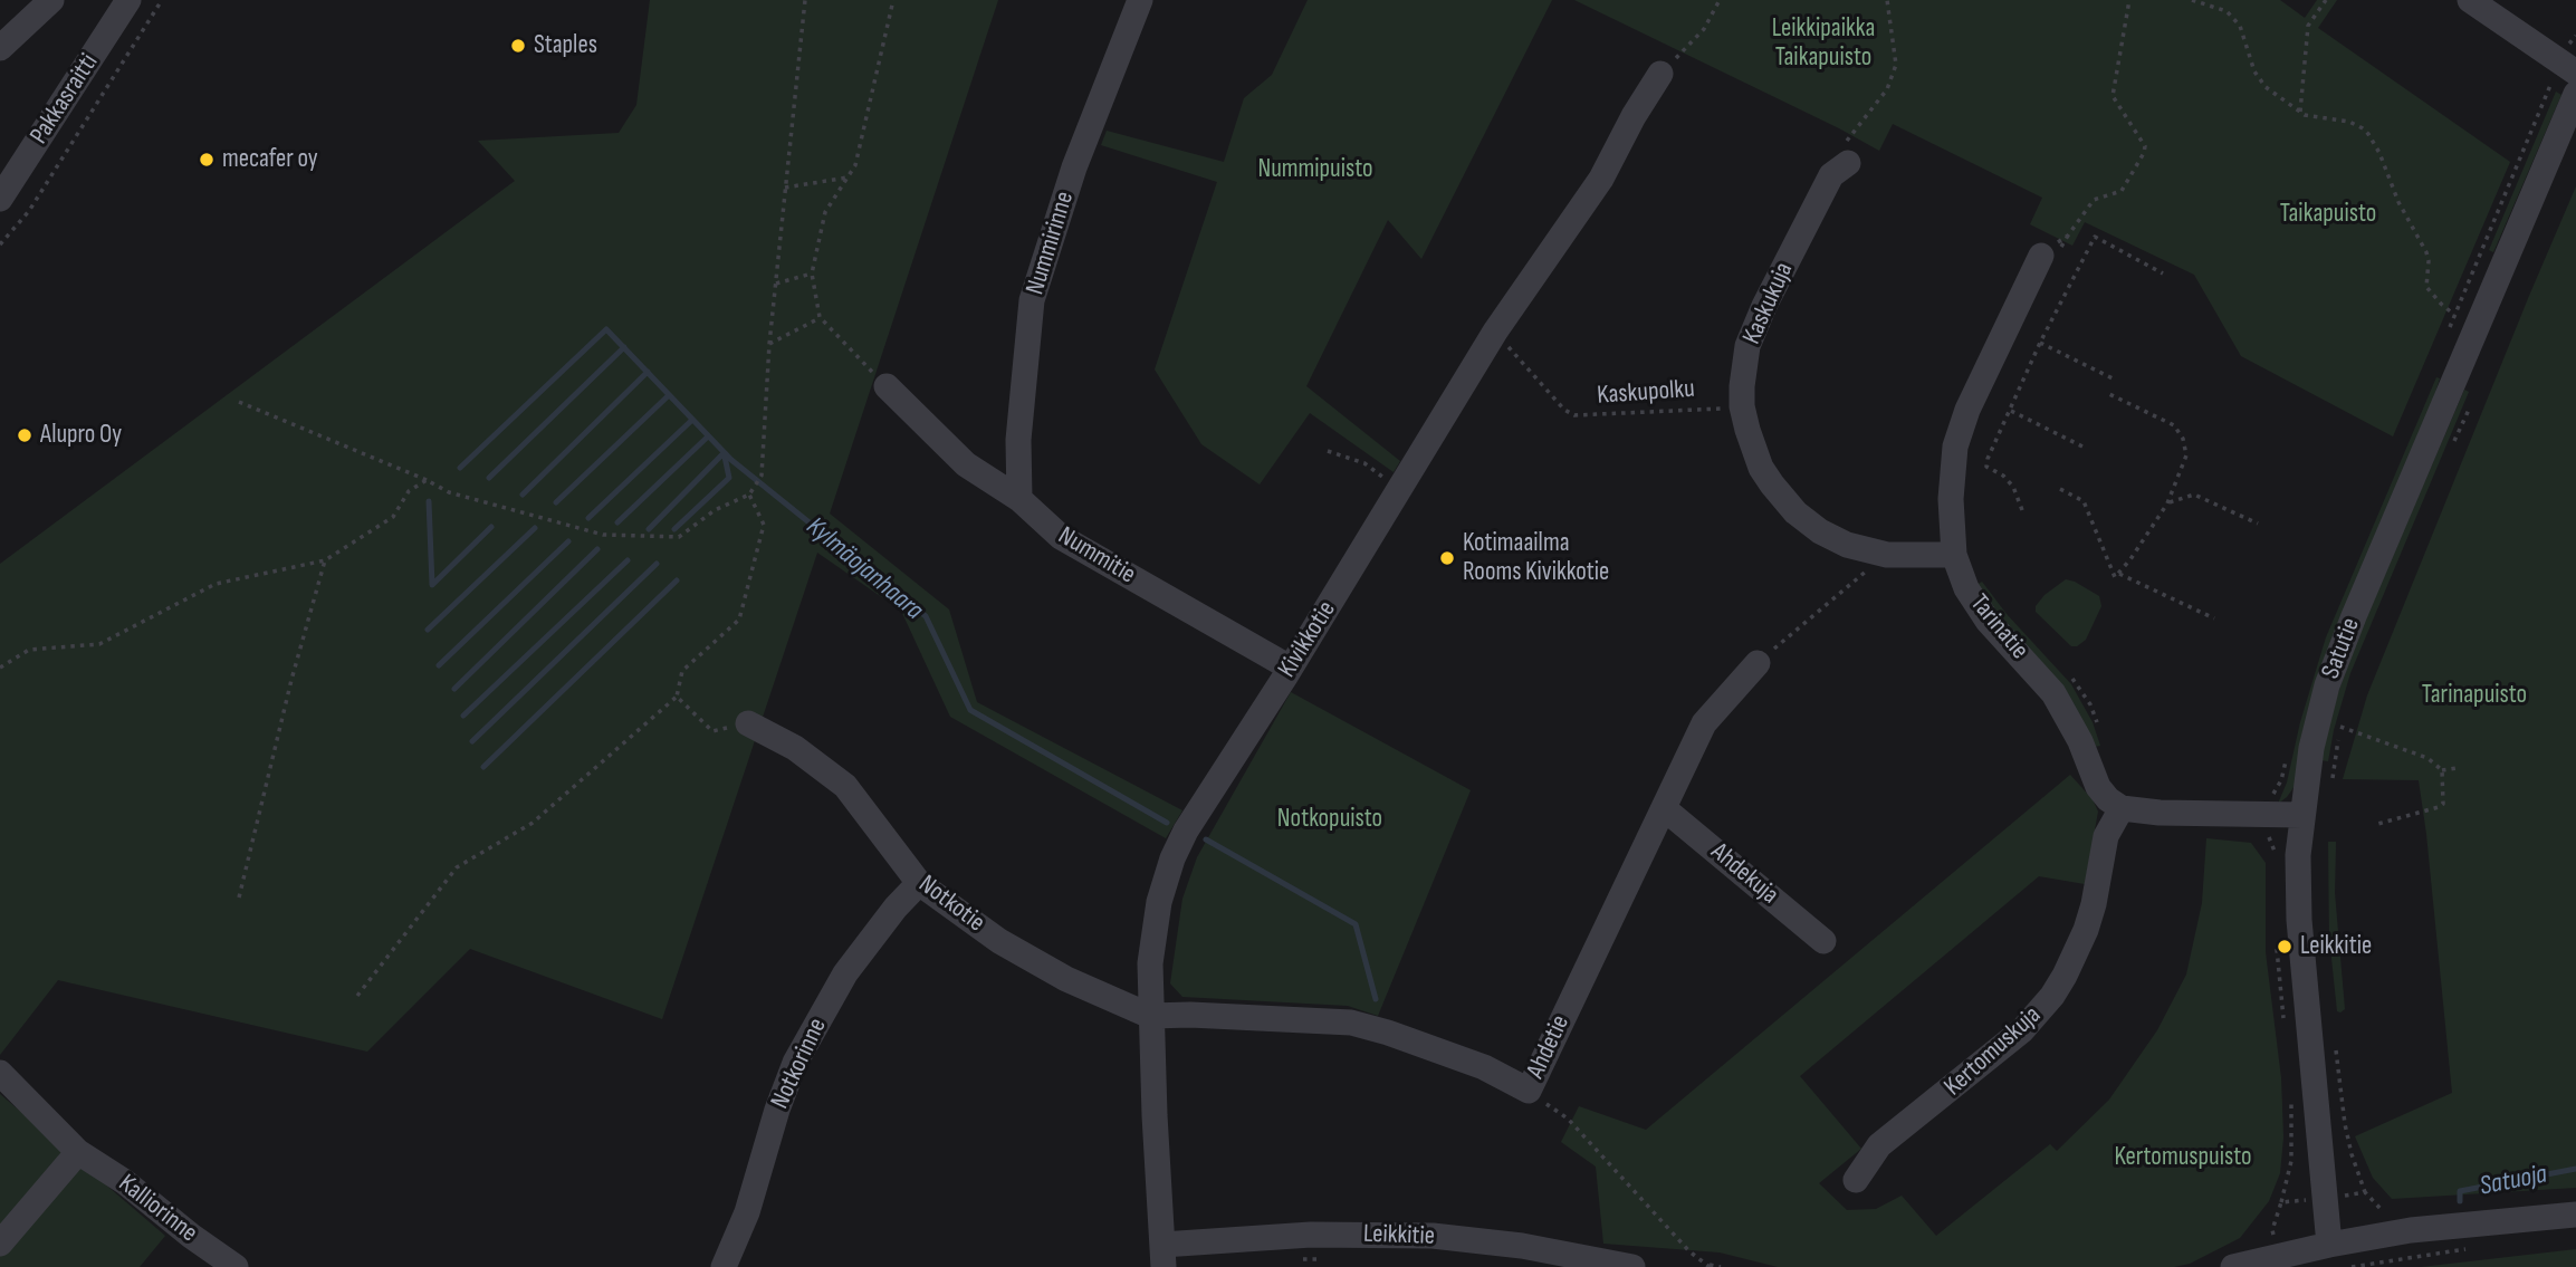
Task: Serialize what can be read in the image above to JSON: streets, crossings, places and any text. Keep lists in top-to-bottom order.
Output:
{
  "streets": {
    "street": [
      "Pakkasraitti",
      "Nummirinne",
      "Kaskukuja",
      "Nummitie",
      "Tarinatie",
      "Kivikkotie",
      "Satutie",
      "Ahdekuja",
      "Notkotie",
      "Ahdetie",
      "Kertomuskuja",
      "Notkorinne",
      "Kalliorinne",
      "Leikkitie"
    ],
    "path": ["Kaskupolku"]
  },
  "crossings": [
    ["Nummirinne", "Nummitie"],
    ["Kaskukuja", "Kaskupolku"],
    ["Kaskukuja", "Tarinatie"],
    ["Kaskupolku", "Kivikkotie"],
    ["Nummitie", "Kivikkotie"],
    ["Tarinatie", "Kertomuskuja"],
    ["Kivikkotie", "Notkotie"],
    ["Kivikkotie", "Ahdetie"],
    ["Kivikkotie", "Leikkitie"],
    ["Ahdekuja", "Ahdetie"],
    ["Notkotie", "Ahdetie"],
    ["Notkotie", "Notkorinne"]
  ],
  "water": ["Kylmäojanhaara", "Satuoja"],
  "parks": [
    "Leikkipaikka Taikapuisto",
    "Nummipuisto",
    "Taikapuisto",
    "Tarinapuisto",
    "Notkopuisto",
    "Kertomuspuisto"
  ],
  "places": [
    "Staples",
    "mecafer oy",
    "Alupro Oy",
    "Kotimaailma Rooms Kivikkotie",
    "Leikkitie"
  ]
}
